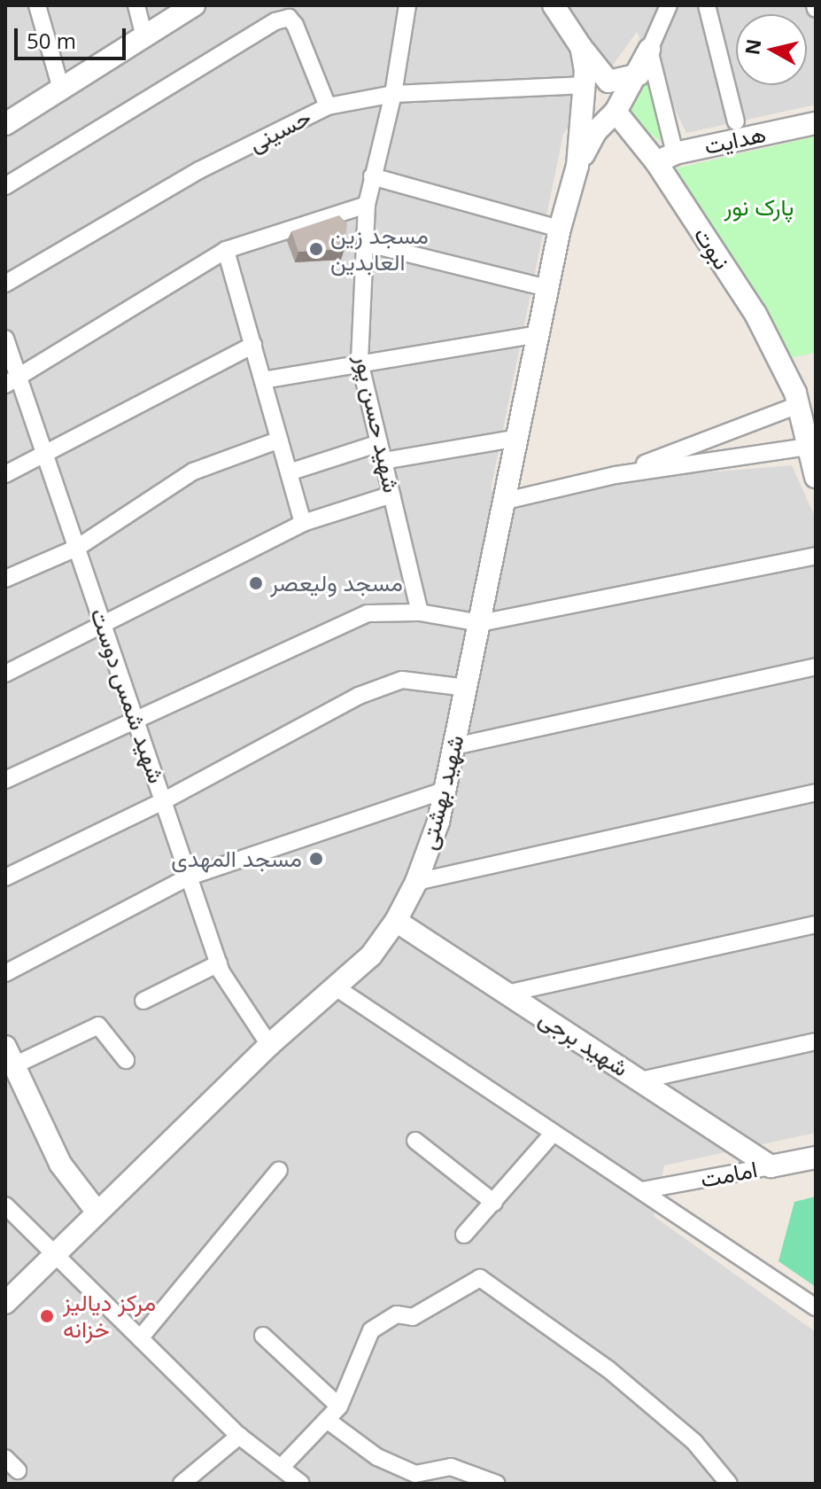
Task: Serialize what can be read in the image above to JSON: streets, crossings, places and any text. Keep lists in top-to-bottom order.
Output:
{
  "streets": {
    "street": [
      "حسینی",
      "هدایت",
      "نبوت",
      "شهید حسن پور",
      "شهید شمس دوست",
      "شهید بهشتی",
      "شهید برجی",
      "امامت"
    ]
  },
  "crossings": [
    ["حسینی", "شهید حسن پور"],
    ["حسینی", "شهید بهشتی"],
    ["هدایت", "نبوت"],
    ["نبوت", "شهید بهشتی"],
    ["شهید شمس دوست", "شهید بهشتی"],
    ["شهید بهشتی", "شهید برجی"],
    ["شهید برجی", "امامت"]
  ],
  "parks": ["پارک نور"],
  "places": [
    "مسجد زین العابدین",
    "مسجد ولیعصر",
    "مسجد المهدی",
    "مرکز دیالیز خزانه"
  ],
  "scale_bar": "50 m",
  "north": "left"
}
